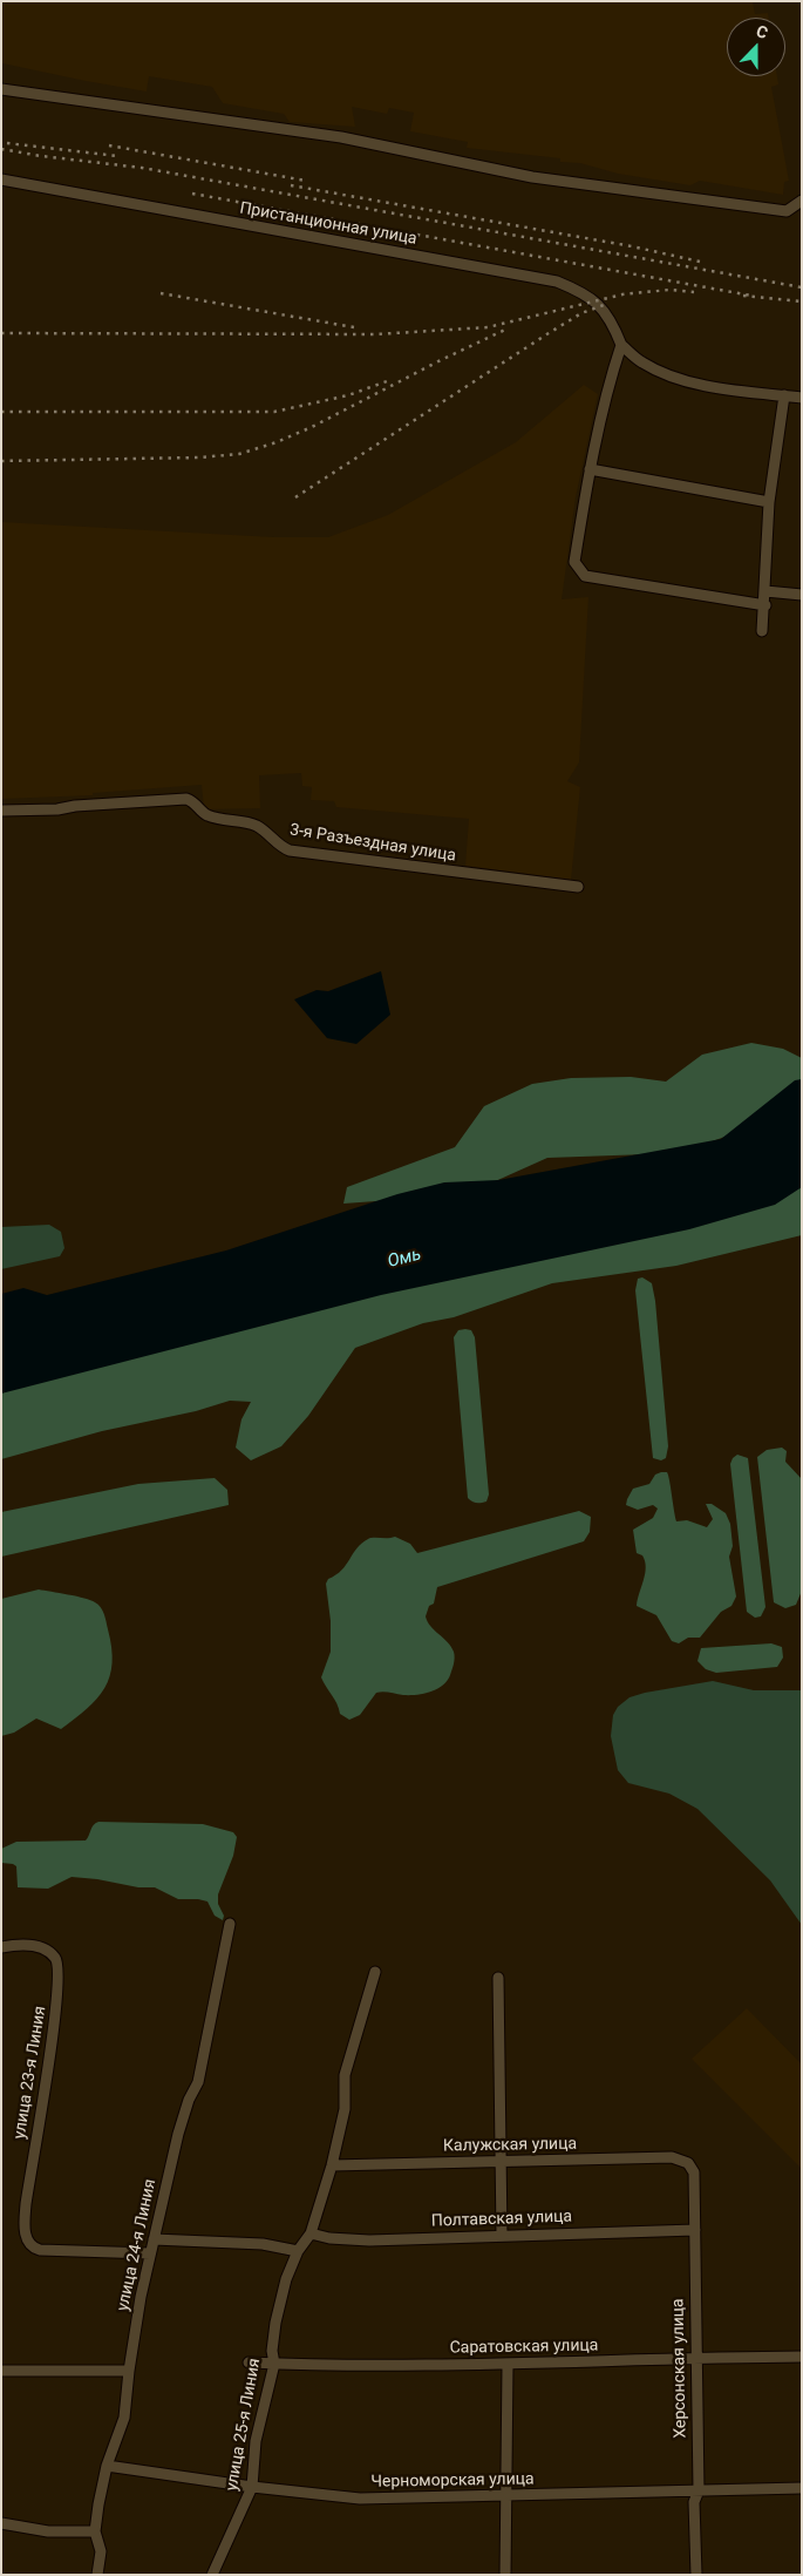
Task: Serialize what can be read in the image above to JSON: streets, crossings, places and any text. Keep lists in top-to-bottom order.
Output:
{
  "streets": {
    "street": [
      "Пристанционная улица",
      "3-я Разъездная улица",
      "улица 23-я Линия",
      "Калужская улица",
      "Полтавская улица",
      "улица 24-я Линия",
      "Саратовская улица",
      "Херсонская улица",
      "улица 25-я Линия",
      "Черноморская улица"
    ]
  },
  "crossings": [
    ["улица 23-я Линия", "улица 24-я Линия"],
    ["Калужская улица", "Херсонская улица"],
    ["Калужская улица", "улица 25-я Линия"],
    ["Полтавская улица", "Херсонская улица"],
    ["Полтавская улица", "улица 25-я Линия"],
    ["улица 24-я Линия", "Черноморская улица"],
    ["Саратовская улица", "Херсонская улица"],
    ["Саратовская улица", "улица 25-я Линия"],
    ["Херсонская улица", "Черноморская улица"],
    ["улица 25-я Линия", "Черноморская улица"]
  ],
  "water": ["Омь"],
  "north": "top"
}
